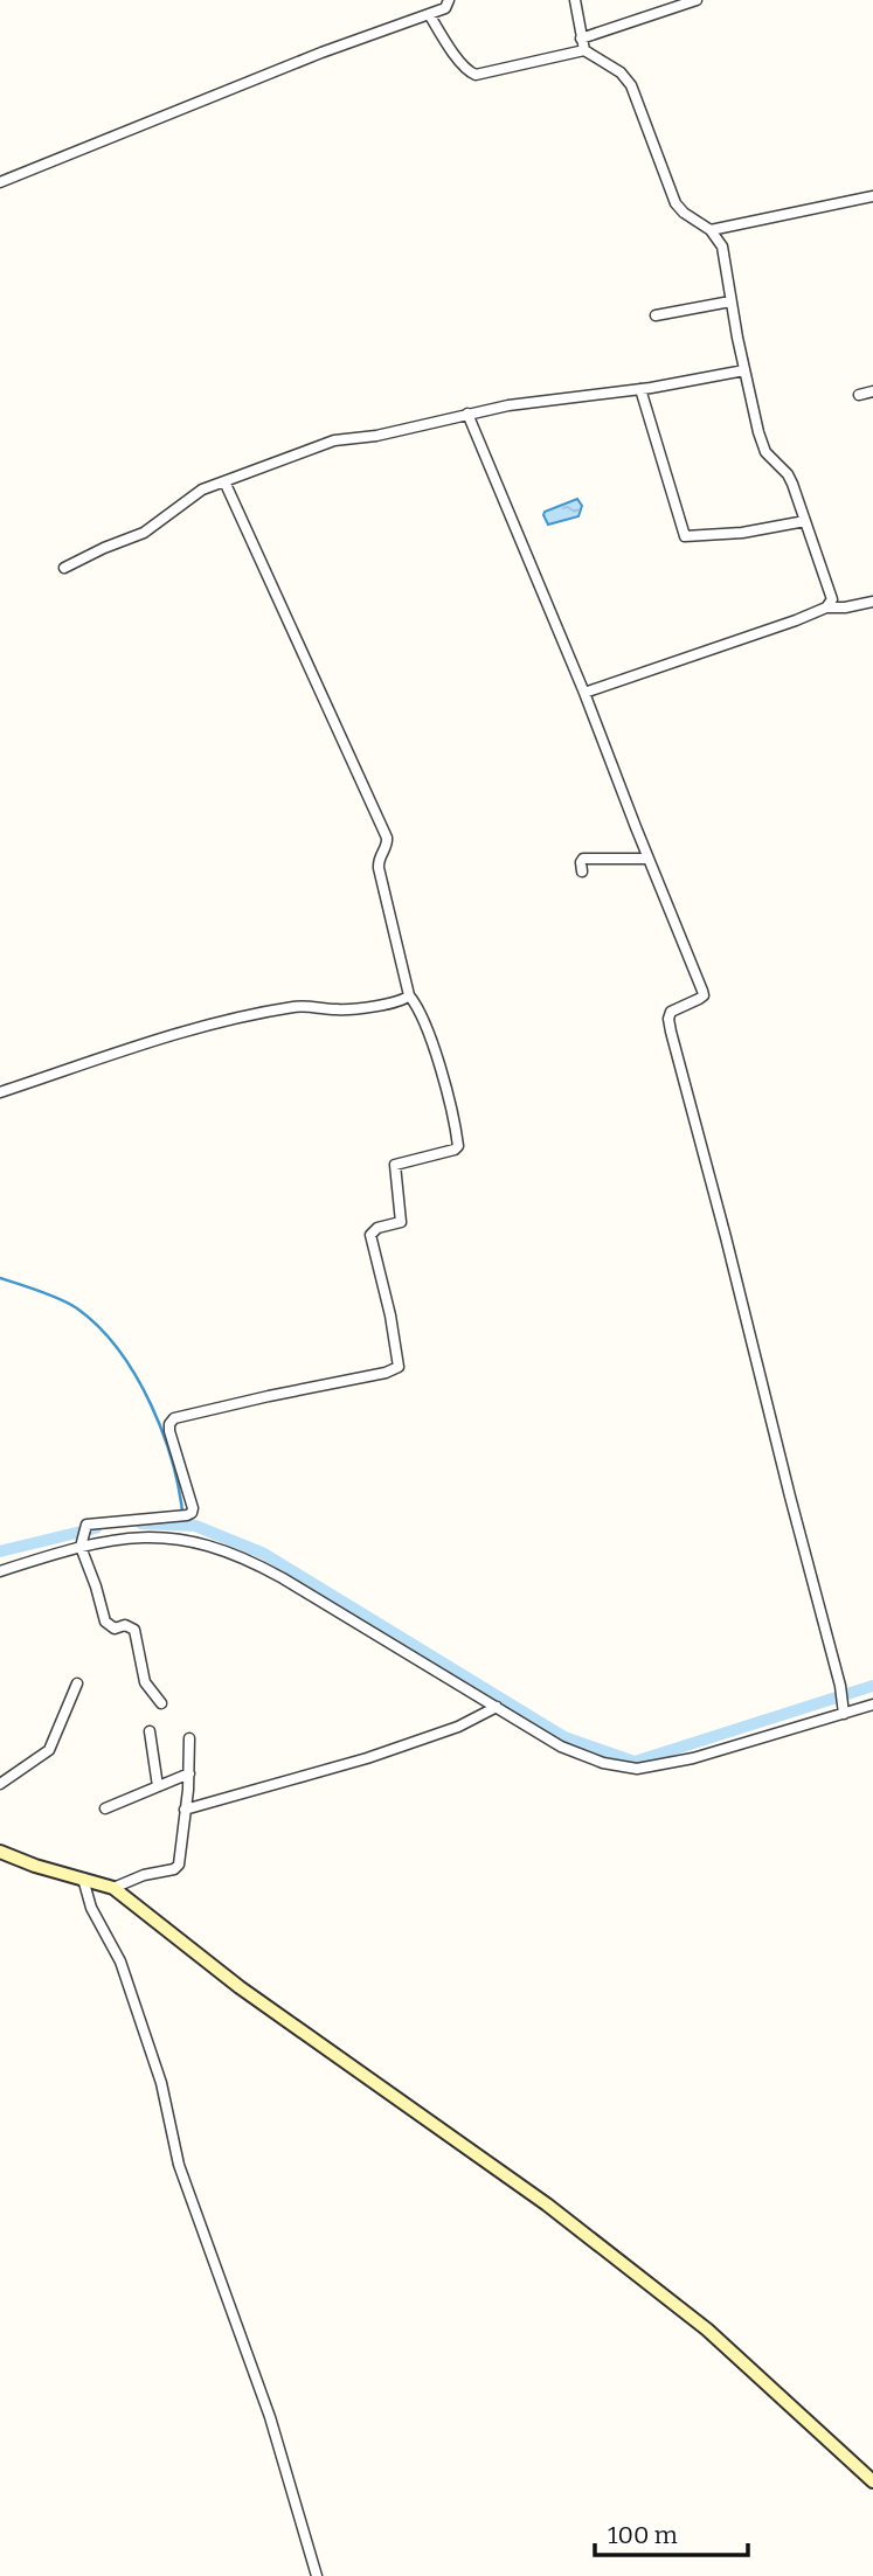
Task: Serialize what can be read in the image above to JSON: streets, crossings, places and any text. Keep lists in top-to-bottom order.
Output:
{
  "scale_bar": "100 m"
}
